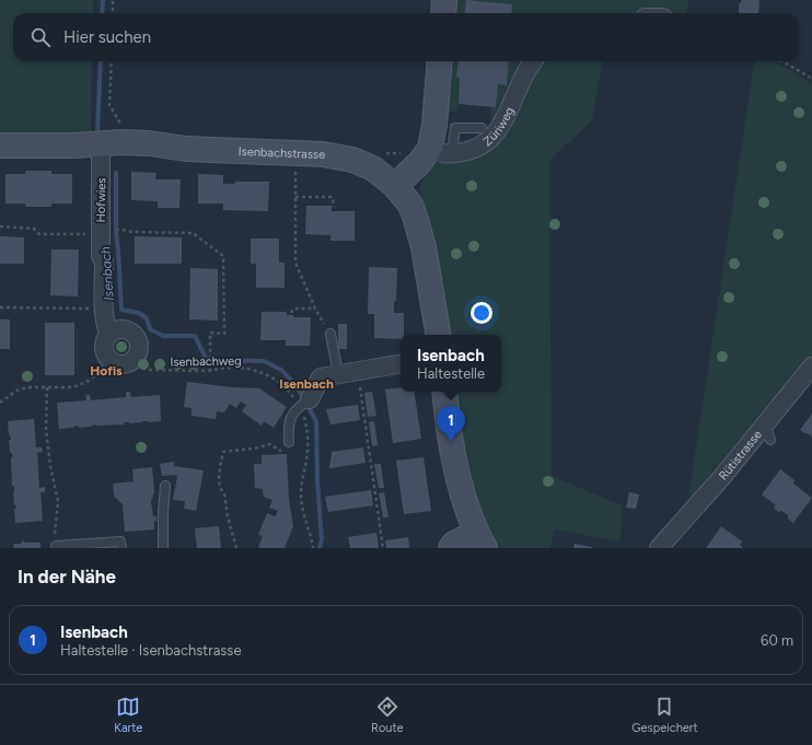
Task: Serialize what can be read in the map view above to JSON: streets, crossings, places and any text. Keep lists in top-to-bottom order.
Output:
{
  "streets": {
    "main road": ["Isenbachstrasse"],
    "street": ["Züriweg", "Hofwies", "Rütistrasse"],
    "path": ["Isenbachweg"]
  },
  "crossings": [
    ["Isenbachstrasse", "Hofwies"]
  ],
  "districts": ["Hofis", "Isenbach"],
  "water": ["Isenbach"],
  "page": {
    "search": "Hier suchen",
    "popup": ["Isenbach", "Haltestelle"],
    "pins": "1",
    "heading": "In der Nähe",
    "list": [
      {
        "mark": "1",
        "name": "Isenbach",
        "note": "Haltestelle · Isenbachstrasse",
        "value": "60 m"
      }
    ],
    "nav": ["Karte", "Route", "Gespeichert"]
  }
}
